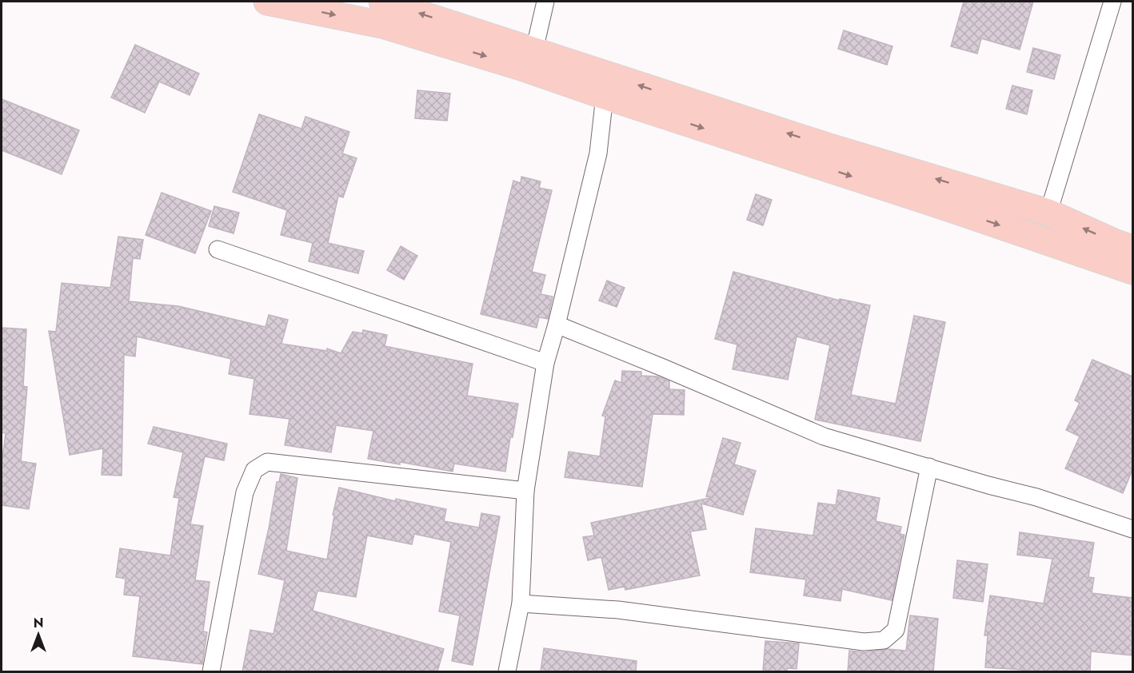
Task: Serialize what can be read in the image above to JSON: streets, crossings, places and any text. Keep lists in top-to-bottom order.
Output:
{
  "north": "top"
}
